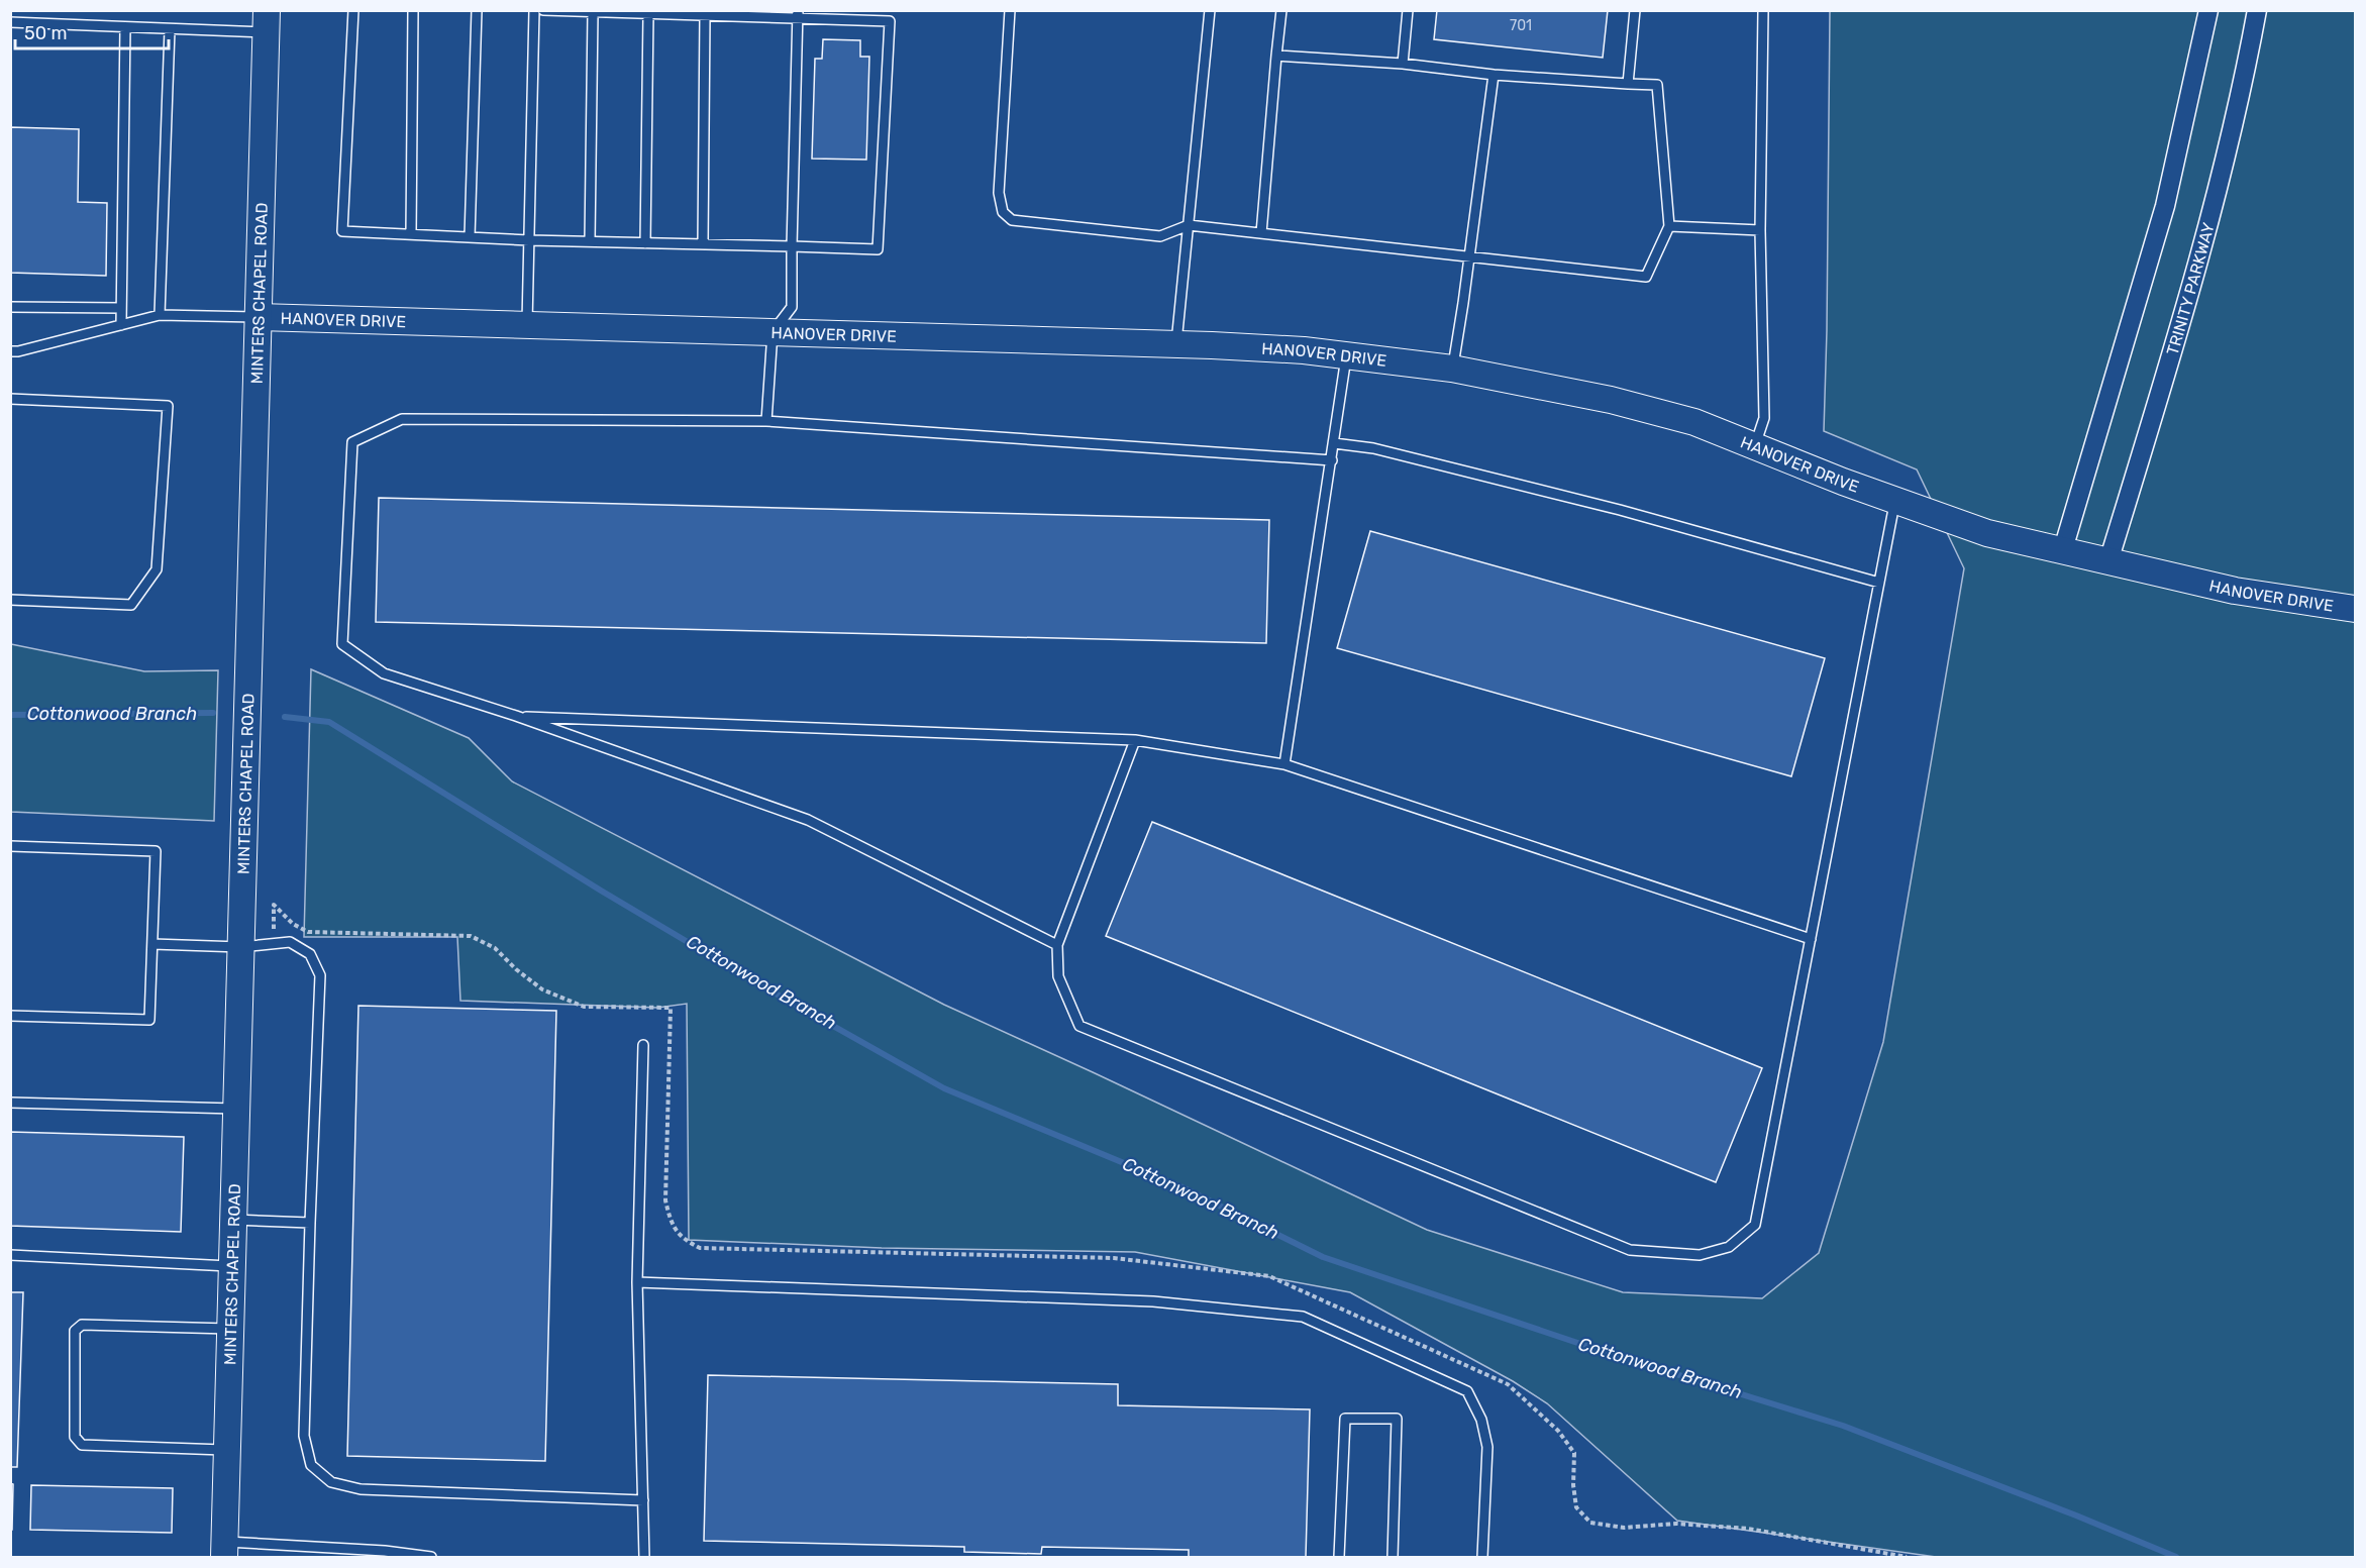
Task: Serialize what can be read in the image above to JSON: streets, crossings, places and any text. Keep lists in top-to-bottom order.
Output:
{
  "streets": {
    "street": ["TRINITY PARKWAY", "MINTERS CHAPEL ROAD", "HANOVER DRIVE"]
  },
  "crossings": [
    ["TRINITY PARKWAY", "HANOVER DRIVE"],
    ["MINTERS CHAPEL ROAD", "HANOVER DRIVE"]
  ],
  "water": ["Cottonwood Branch"],
  "house_numbers": ["701"],
  "scale_bar": "50 m"
}
